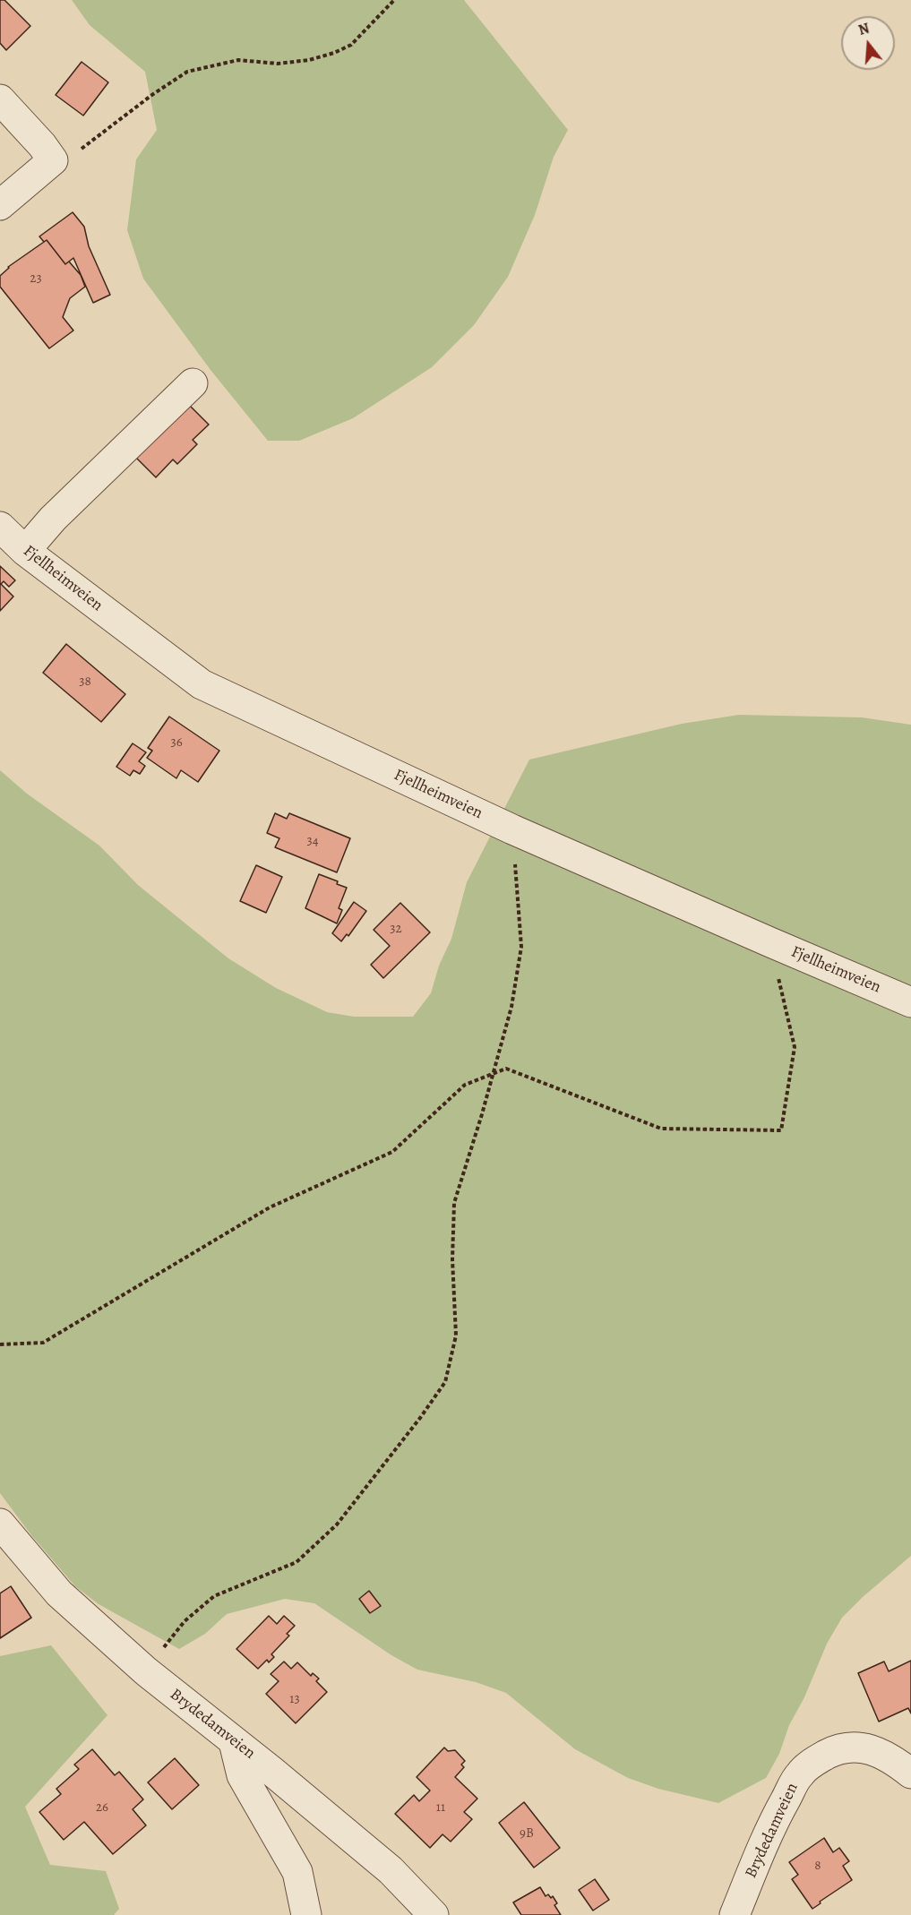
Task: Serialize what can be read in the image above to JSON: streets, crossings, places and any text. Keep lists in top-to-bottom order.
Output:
{
  "streets": {
    "street": ["Fjellheimveien", "Brydedamveien"]
  },
  "house_numbers": [
    "23",
    "38",
    "36",
    "34",
    "32",
    "13",
    "26",
    "11",
    "9B",
    "8"
  ],
  "north": "top"
}
